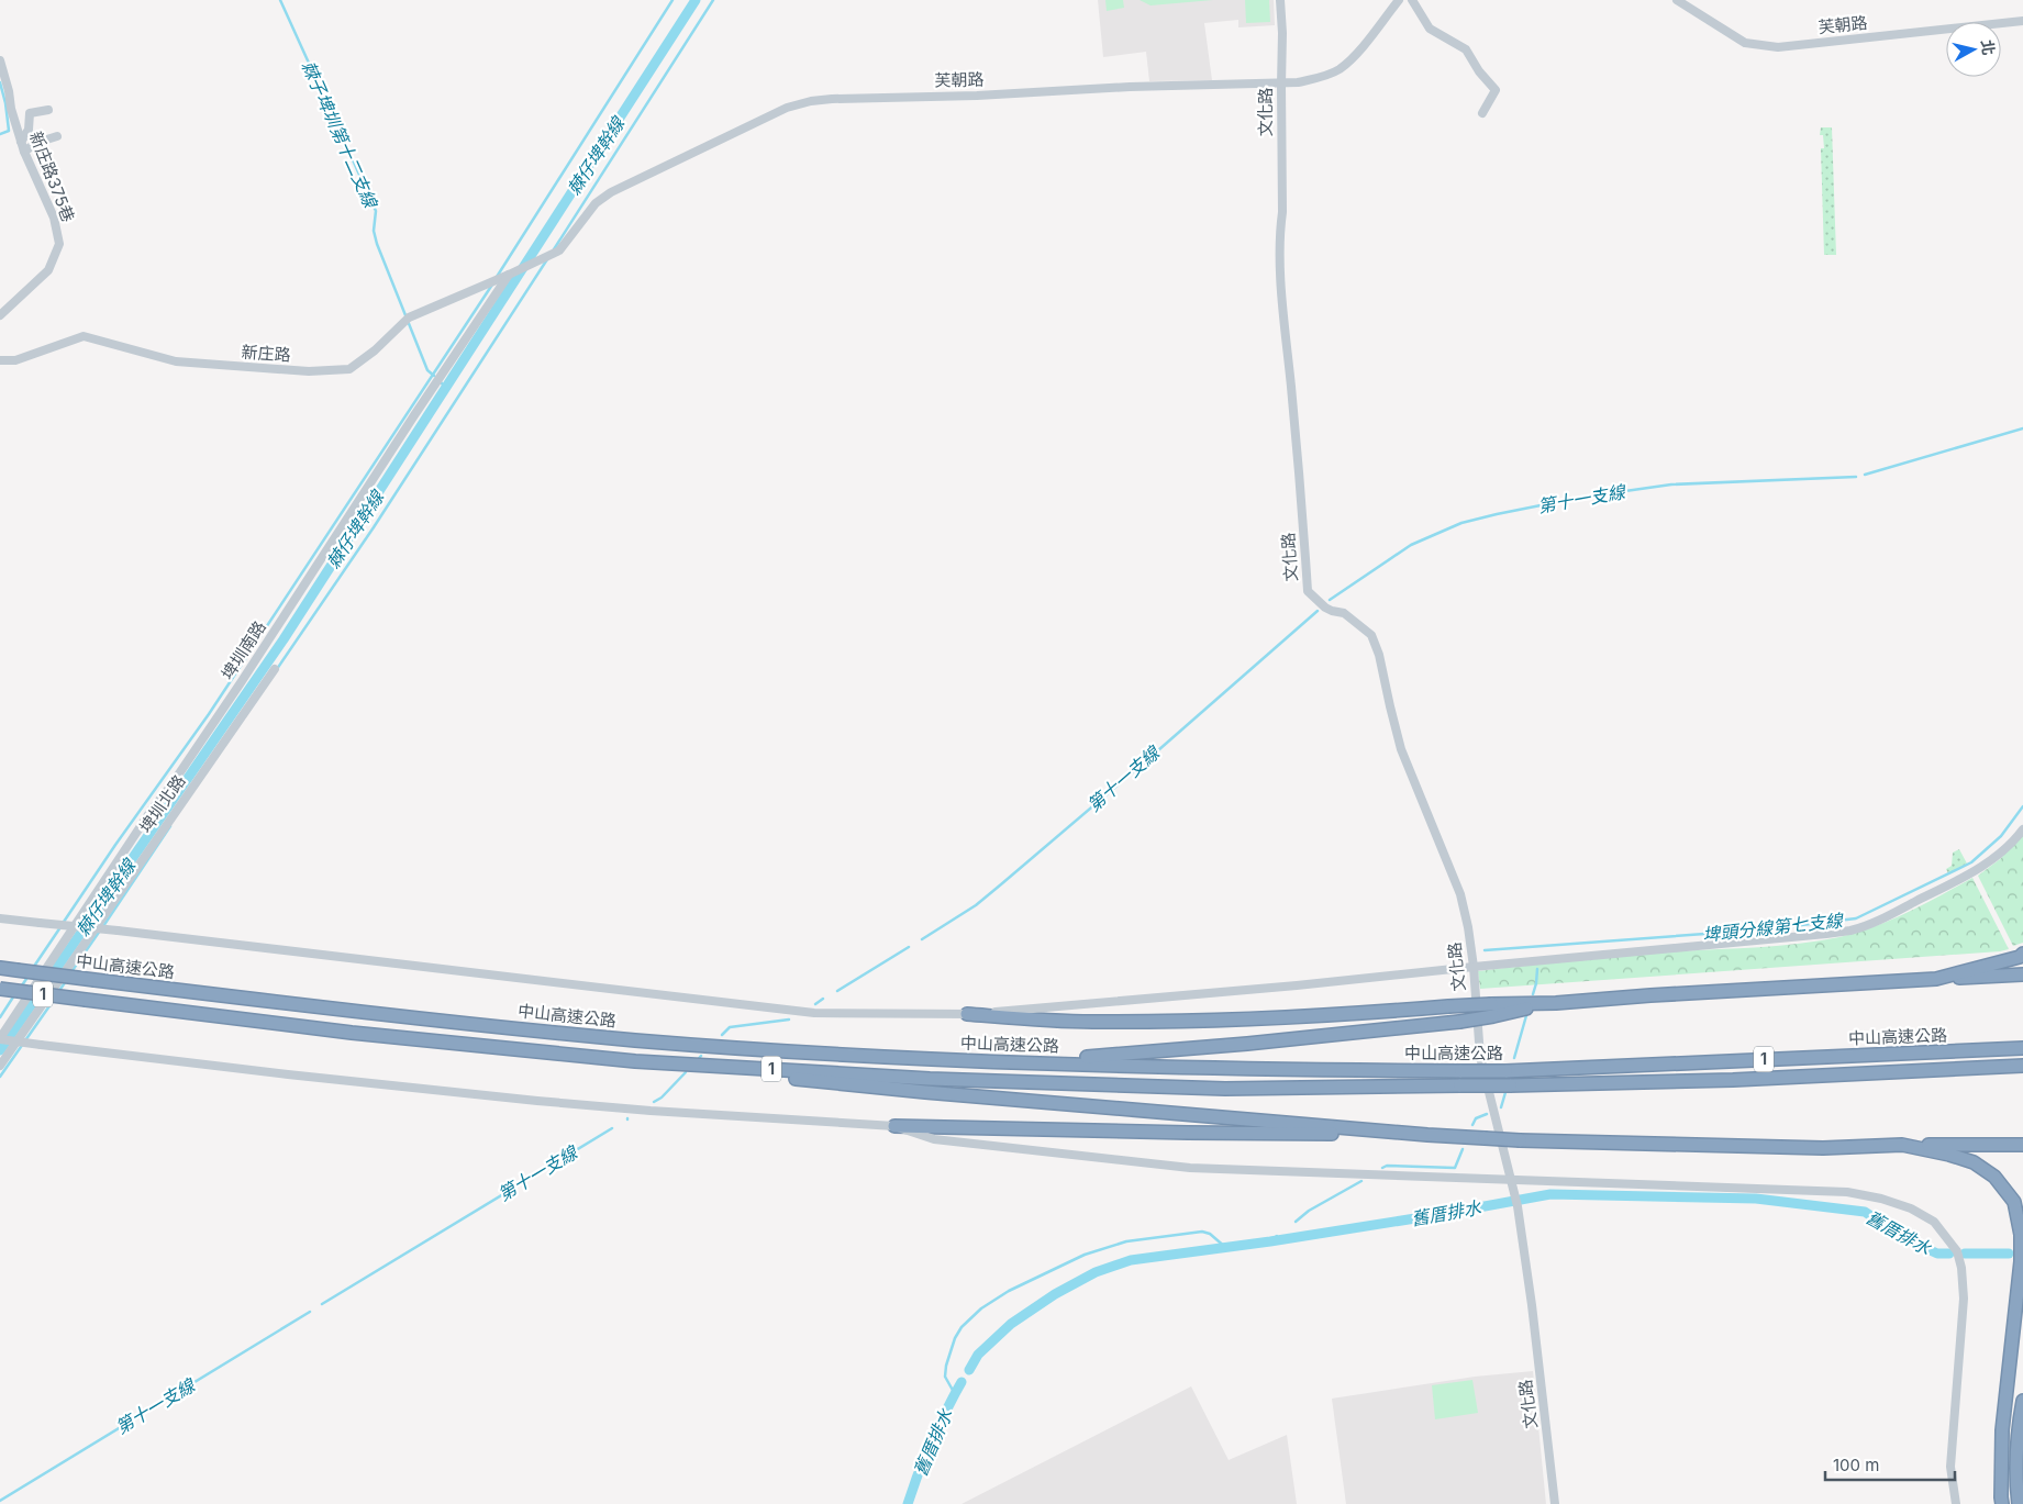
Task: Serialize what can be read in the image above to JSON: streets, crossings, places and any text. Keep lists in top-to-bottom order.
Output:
{
  "streets": {
    "highway": ["中山高速公路", "1"],
    "street": [
      "芙朝路",
      "文化路",
      "新庄路375巷",
      "新庄路",
      "埤圳南路",
      "埤圳北路"
    ]
  },
  "crossings": [
    ["芙朝路", "文化路"],
    ["芙朝路", "新庄路"],
    ["芙朝路", "埤圳南路"],
    ["新庄路", "埤圳南路"]
  ],
  "water": [
    "棘子埤圳第十二支線",
    "棘仔埤幹線",
    "第十一支線",
    "埤頭分線第七支線",
    "舊厝排水"
  ],
  "scale_bar": "100 m",
  "north": "right"
}
